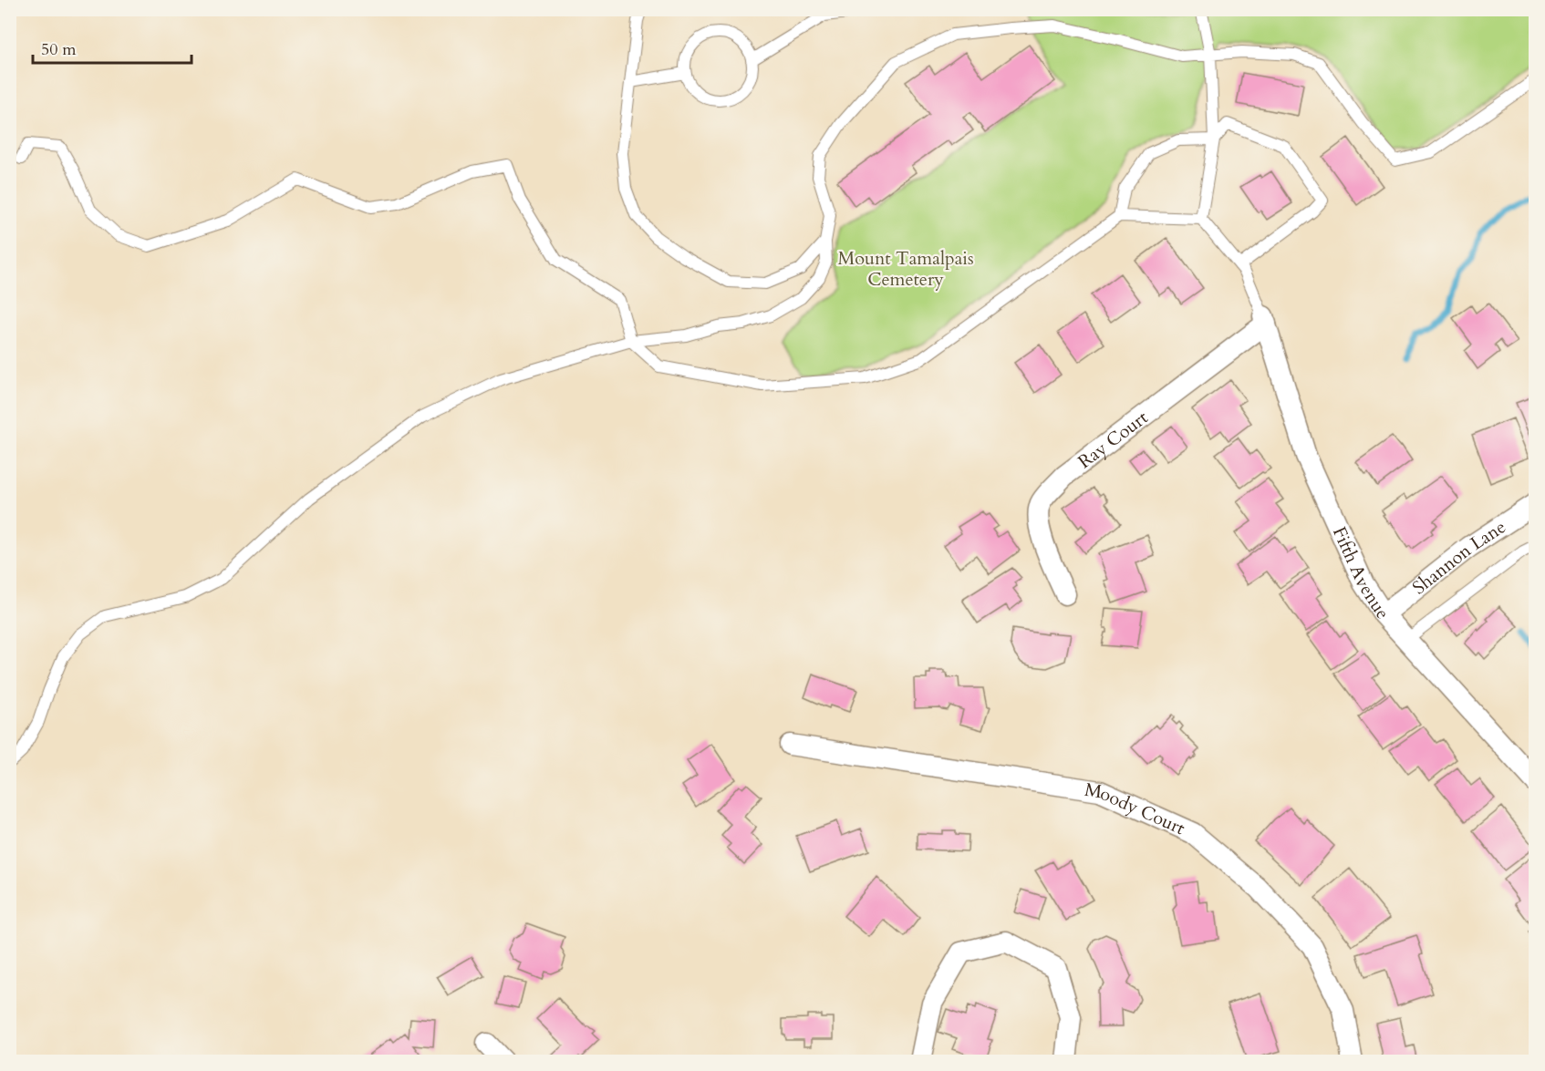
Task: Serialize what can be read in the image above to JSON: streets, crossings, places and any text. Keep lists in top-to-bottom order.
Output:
{
  "streets": {
    "street": [
      "Ray Court",
      "Shannon Lane",
      "Fifth Avenue",
      "Moody Court"
    ]
  },
  "crossings": [
    ["Ray Court", "Fifth Avenue"],
    ["Shannon Lane", "Fifth Avenue"]
  ],
  "parks": ["Mount Tamalpais Cemetery"],
  "scale_bar": "50 m"
}
